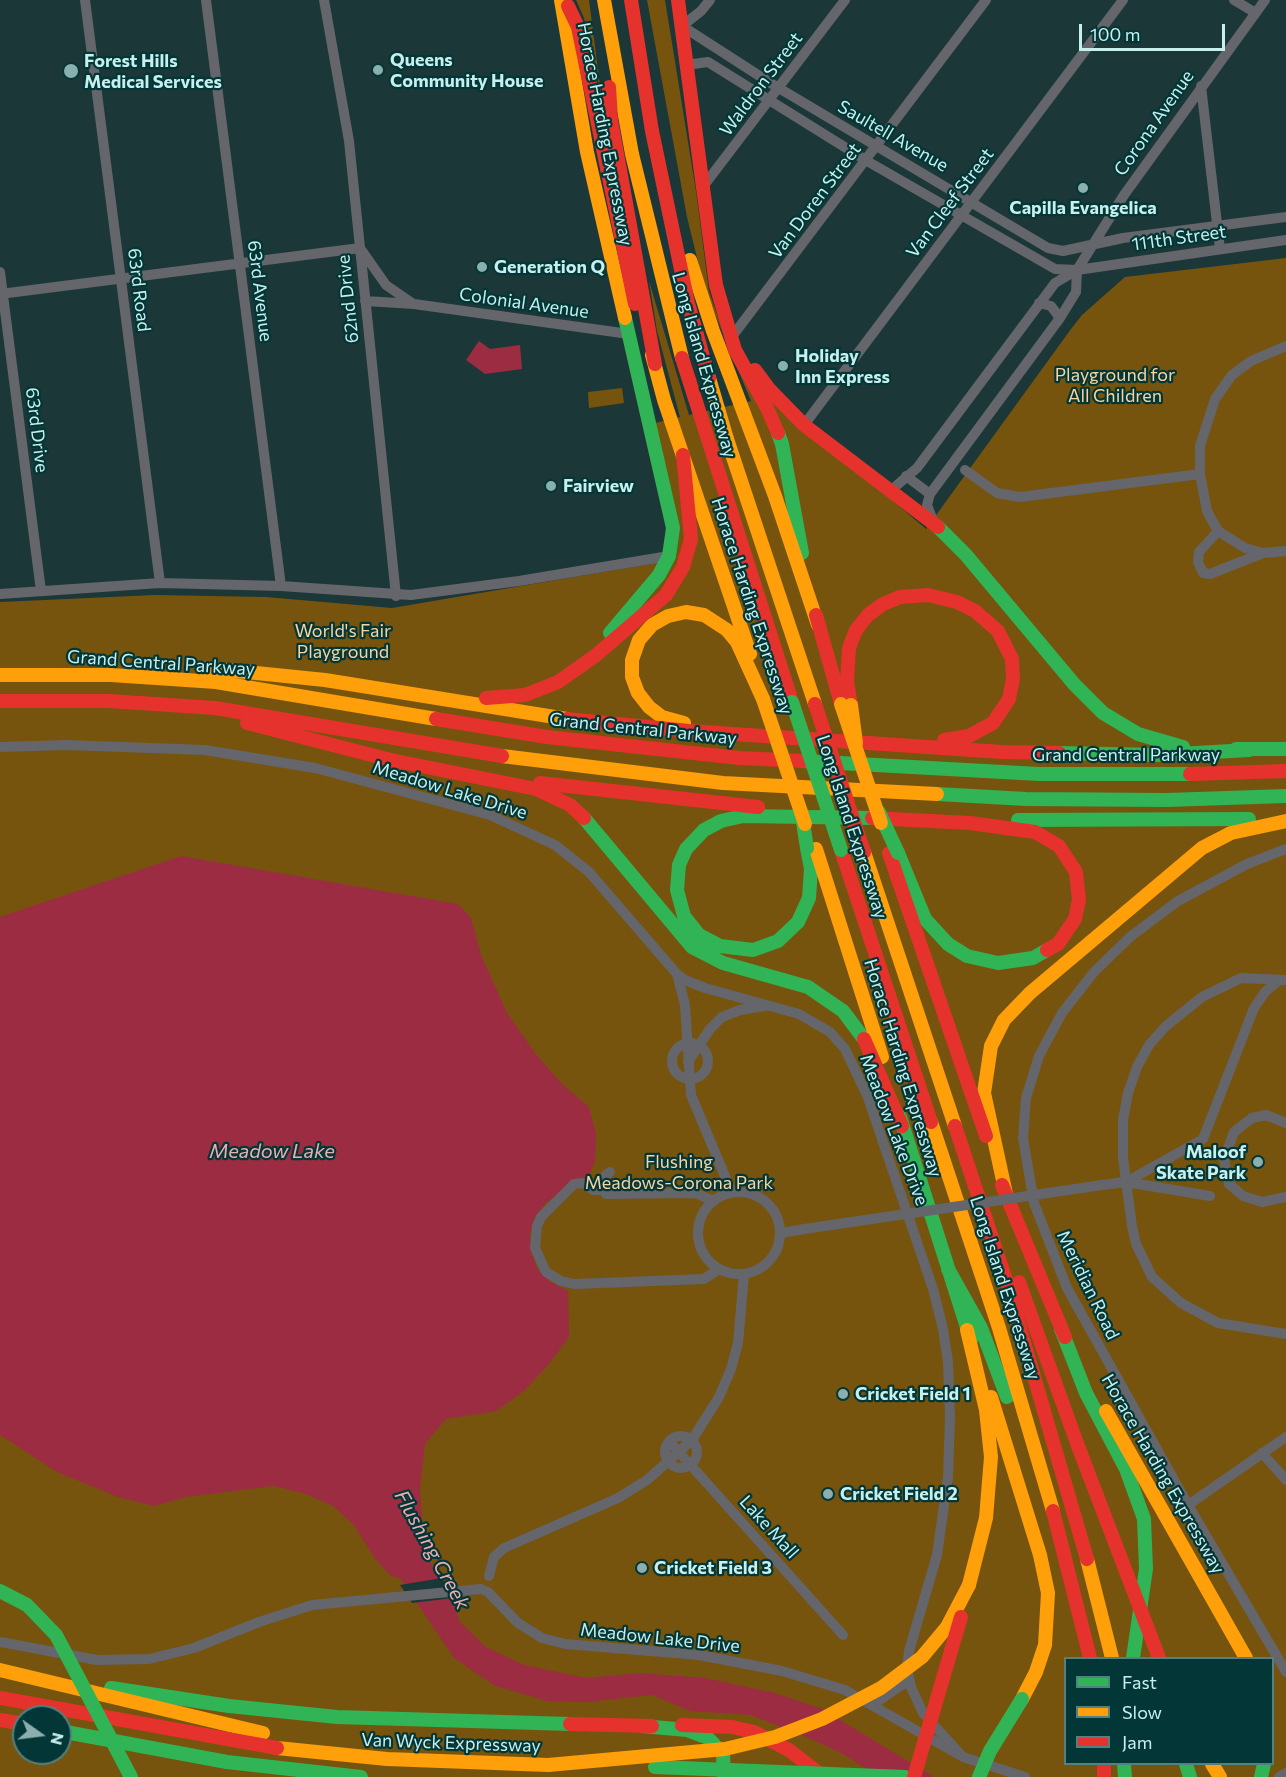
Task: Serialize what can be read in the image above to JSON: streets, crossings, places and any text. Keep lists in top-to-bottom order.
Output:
{
  "streets": {
    "main road": [
      "Horace Harding Expressway",
      "Long Island Expressway",
      "Grand Central Parkway",
      "Van Wyck Expressway"
    ],
    "street": [
      "Waldron Street",
      "Corona Avenue",
      "Saultell Avenue",
      "Van Doren Street",
      "Van Cleef Street",
      "111th Street",
      "63rd Road",
      "63rd Avenue",
      "62nd Drive",
      "Colonial Avenue",
      "63rd Drive",
      "Meadow Lake Drive",
      "Meridian Road",
      "Lake Mall"
    ]
  },
  "crossings": [
    ["Waldron Street", "Saultell Avenue"],
    ["Corona Avenue", "Saultell Avenue"],
    ["Corona Avenue", "111th Street"],
    ["Horace Harding Expressway", "Colonial Avenue"],
    ["Saultell Avenue", "Van Doren Street"],
    ["Saultell Avenue", "Van Cleef Street"],
    ["Saultell Avenue", "111th Street"],
    ["62nd Drive", "Colonial Avenue"]
  ],
  "water": ["Meadow Lake", "Flushing Creek"],
  "parks": ["Playground for All Children", "World's Fair Playground", "Flushing Meadows-Corona Park"],
  "places": [
    "Queens Community House",
    "Forest Hills Medical Services",
    "Capilla Evangelica",
    "Generation Q",
    "Holiday Inn Express",
    "Fairview",
    "Maloof Skate Park",
    "Cricket Field 1",
    "Cricket Field 2",
    "Cricket Field 3"
  ],
  "legend": ["Fast", "Slow", "Jam"],
  "scale_bar": "100 m",
  "north": "right"
}
